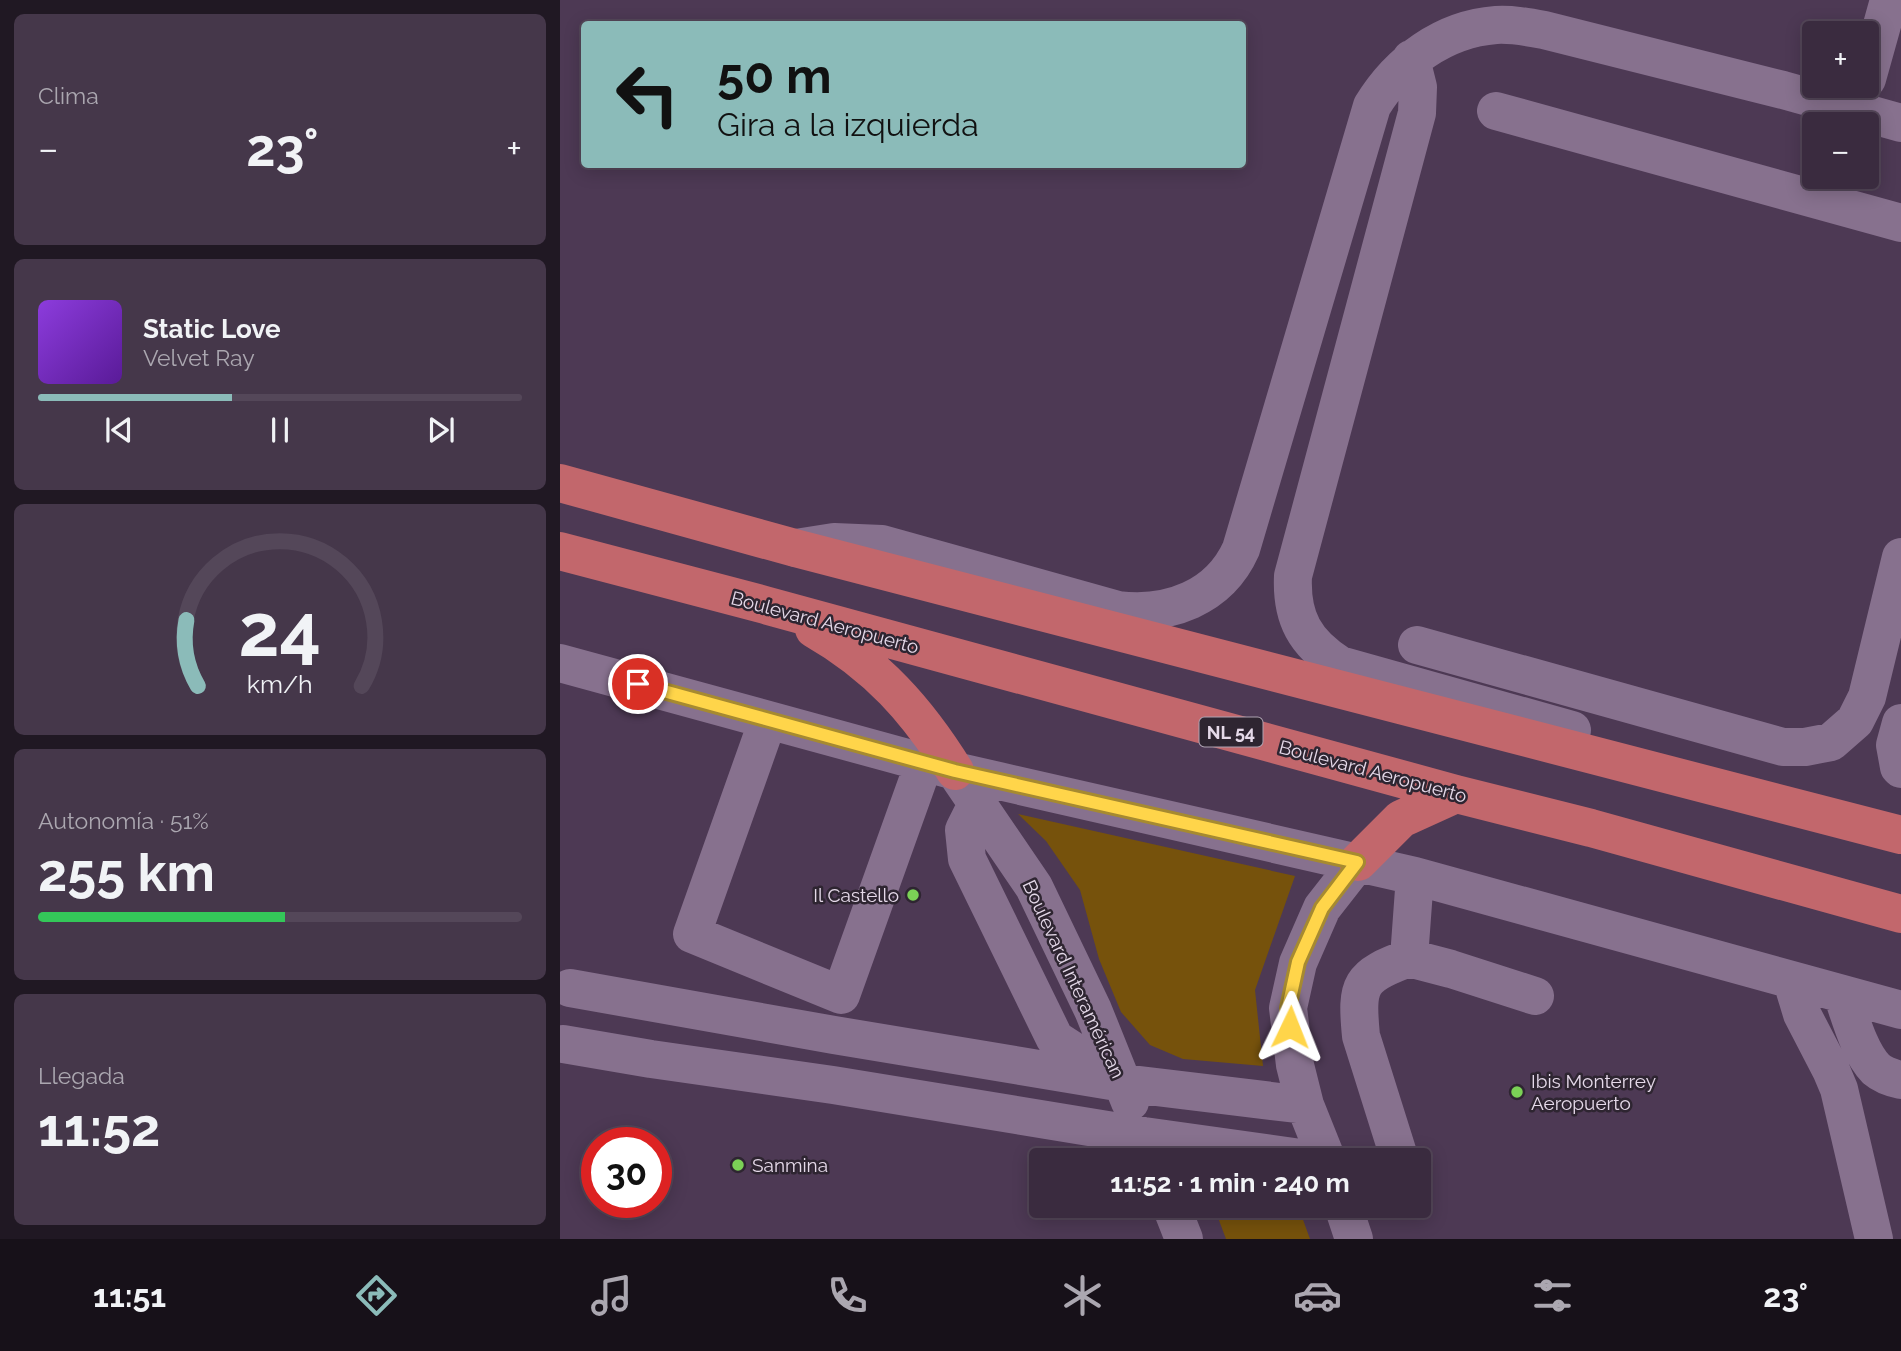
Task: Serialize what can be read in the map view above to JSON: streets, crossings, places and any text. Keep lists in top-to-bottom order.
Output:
{
  "streets": {
    "highway": ["Boulevard Aeropuerto", "NL 54"],
    "street": ["Boulevard Interamérican"]
  },
  "places": ["Il Castello", "Ibis Monterrey Aeropuerto", "Sanmina"],
  "page": {
    "tile": [
      "Clima",
      ["Autonomía · 51%", "255 km"],
      ["Llegada", "11:52"]
    ],
    "map_buttons": ["+", "−"],
    "turn": ["50 m", "Gira a la izquierda"],
    "heat": ["−", "23°", "+"],
    "song": ["Static Love", "Velvet Ray"],
    "limit": "30",
    "trip": "11:52 · 1 min · 240 m",
    "tabs": ["11:51", "23°"],
    "gauge": ["24", "km/h"]
  }
}
